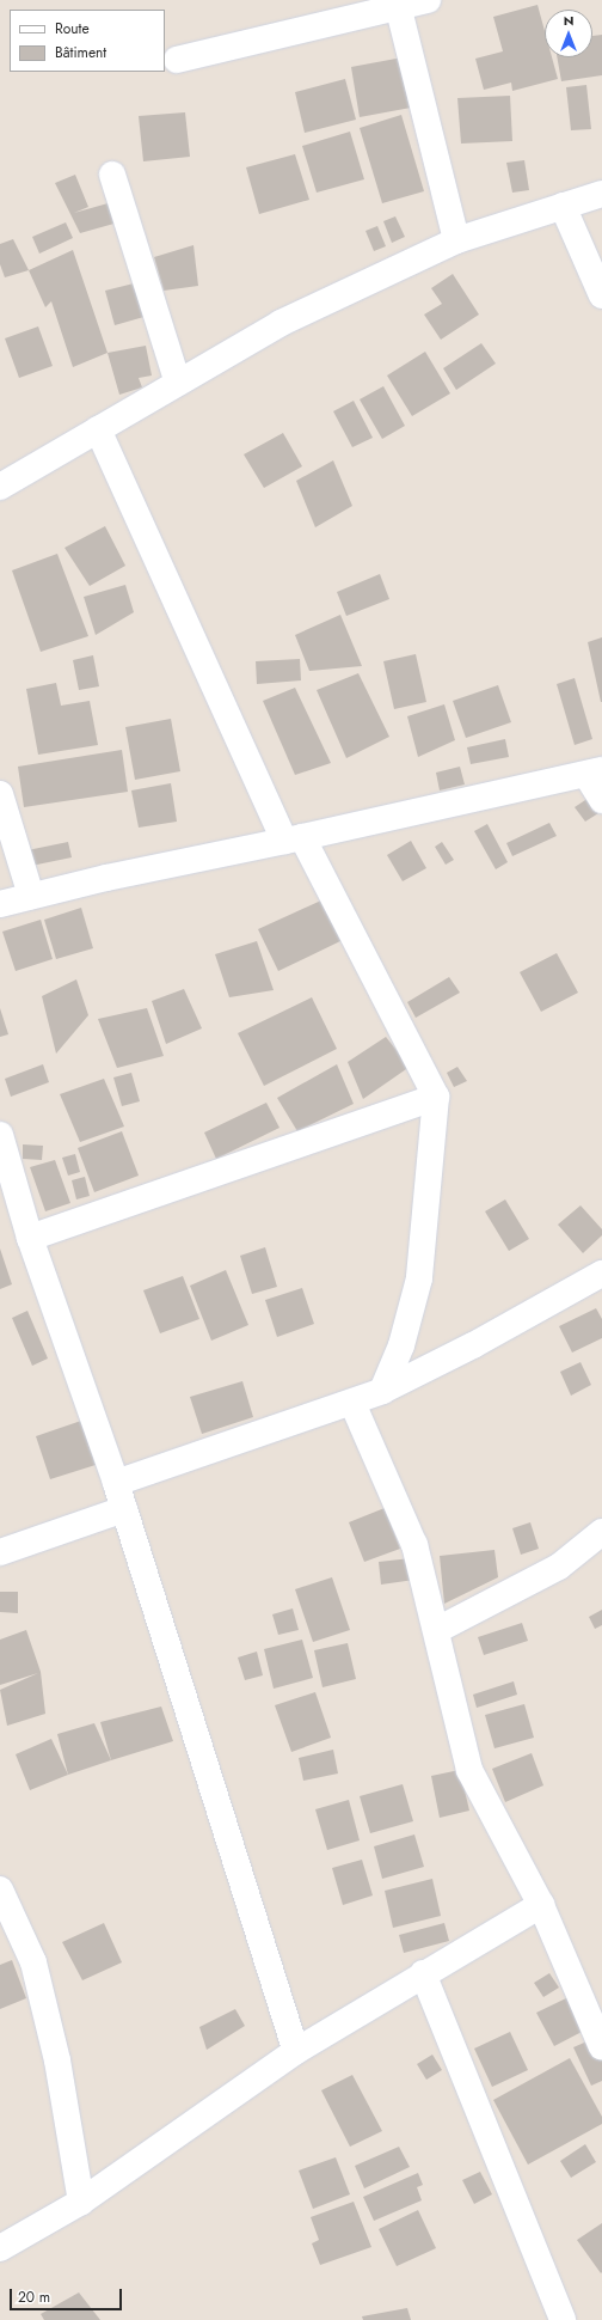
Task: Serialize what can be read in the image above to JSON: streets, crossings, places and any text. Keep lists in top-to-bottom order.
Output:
{
  "legend": ["Route", "Bâtiment"],
  "scale_bar": "20 m",
  "north": "top"
}
